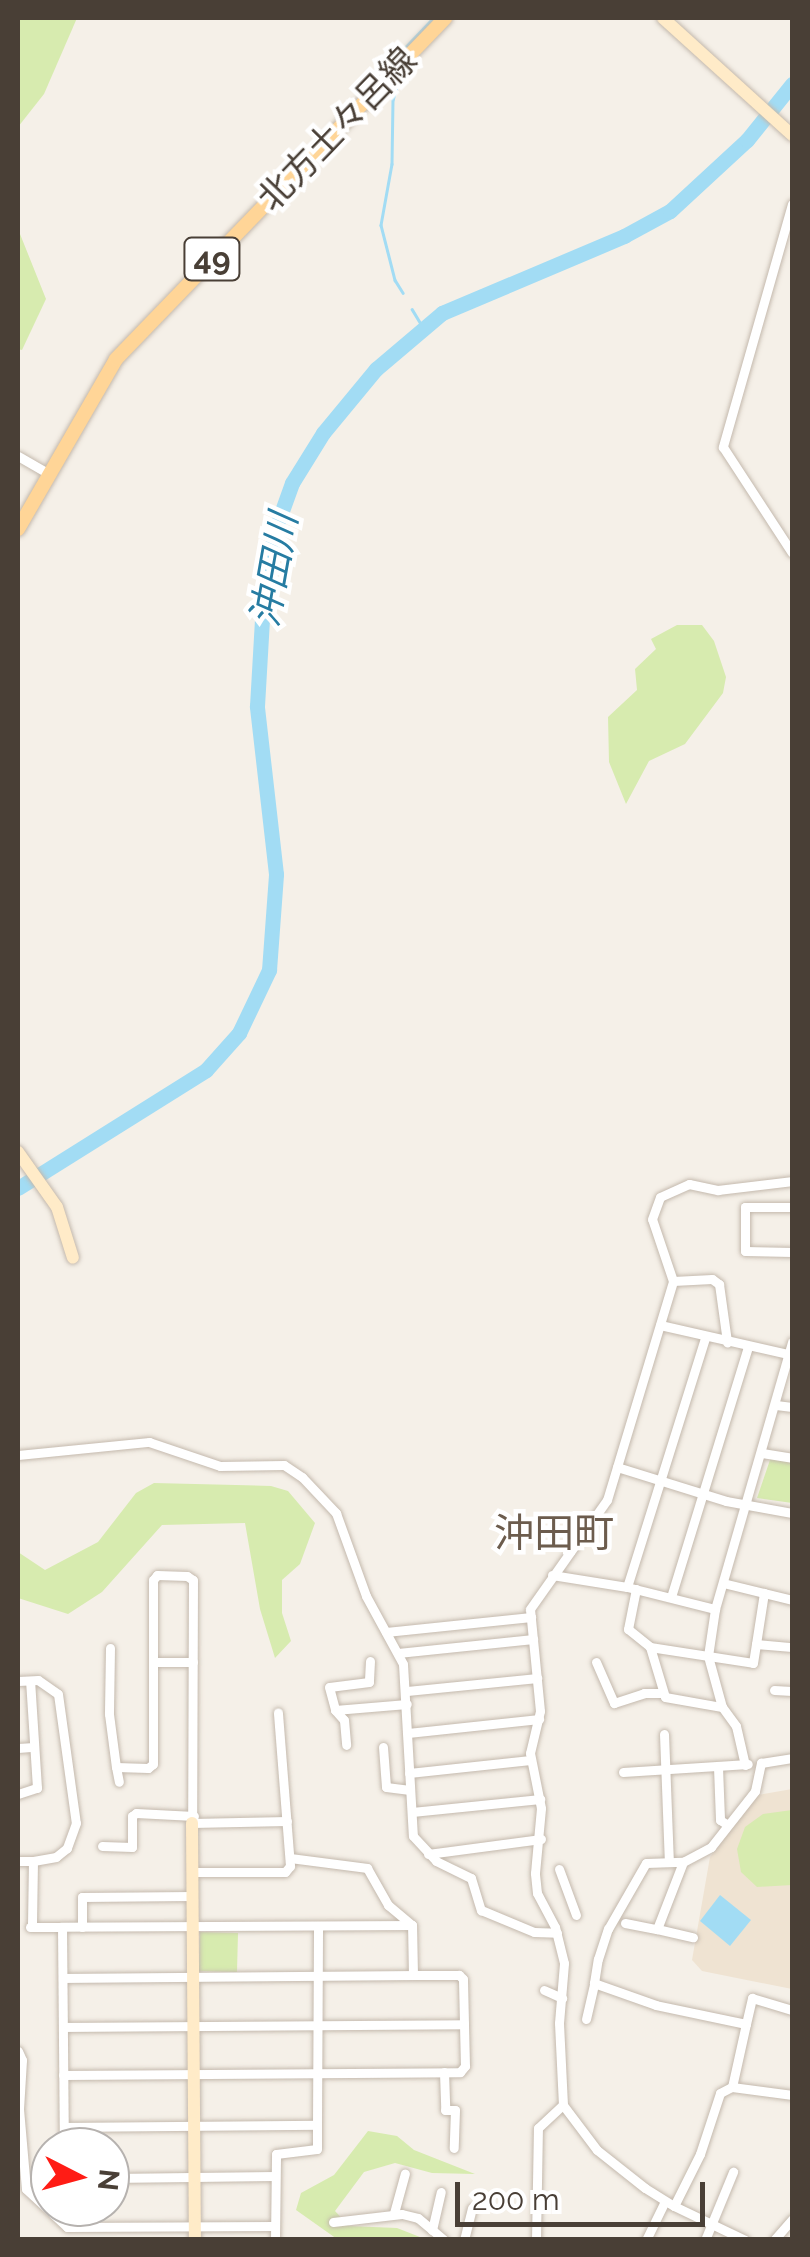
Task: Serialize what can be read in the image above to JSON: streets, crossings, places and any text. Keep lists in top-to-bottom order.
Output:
{
  "streets": {
    "main road": ["北方土々呂線", "49"]
  },
  "districts": ["沖田町"],
  "water": ["沖田川"],
  "scale_bar": "200 m",
  "north": "right"
}
